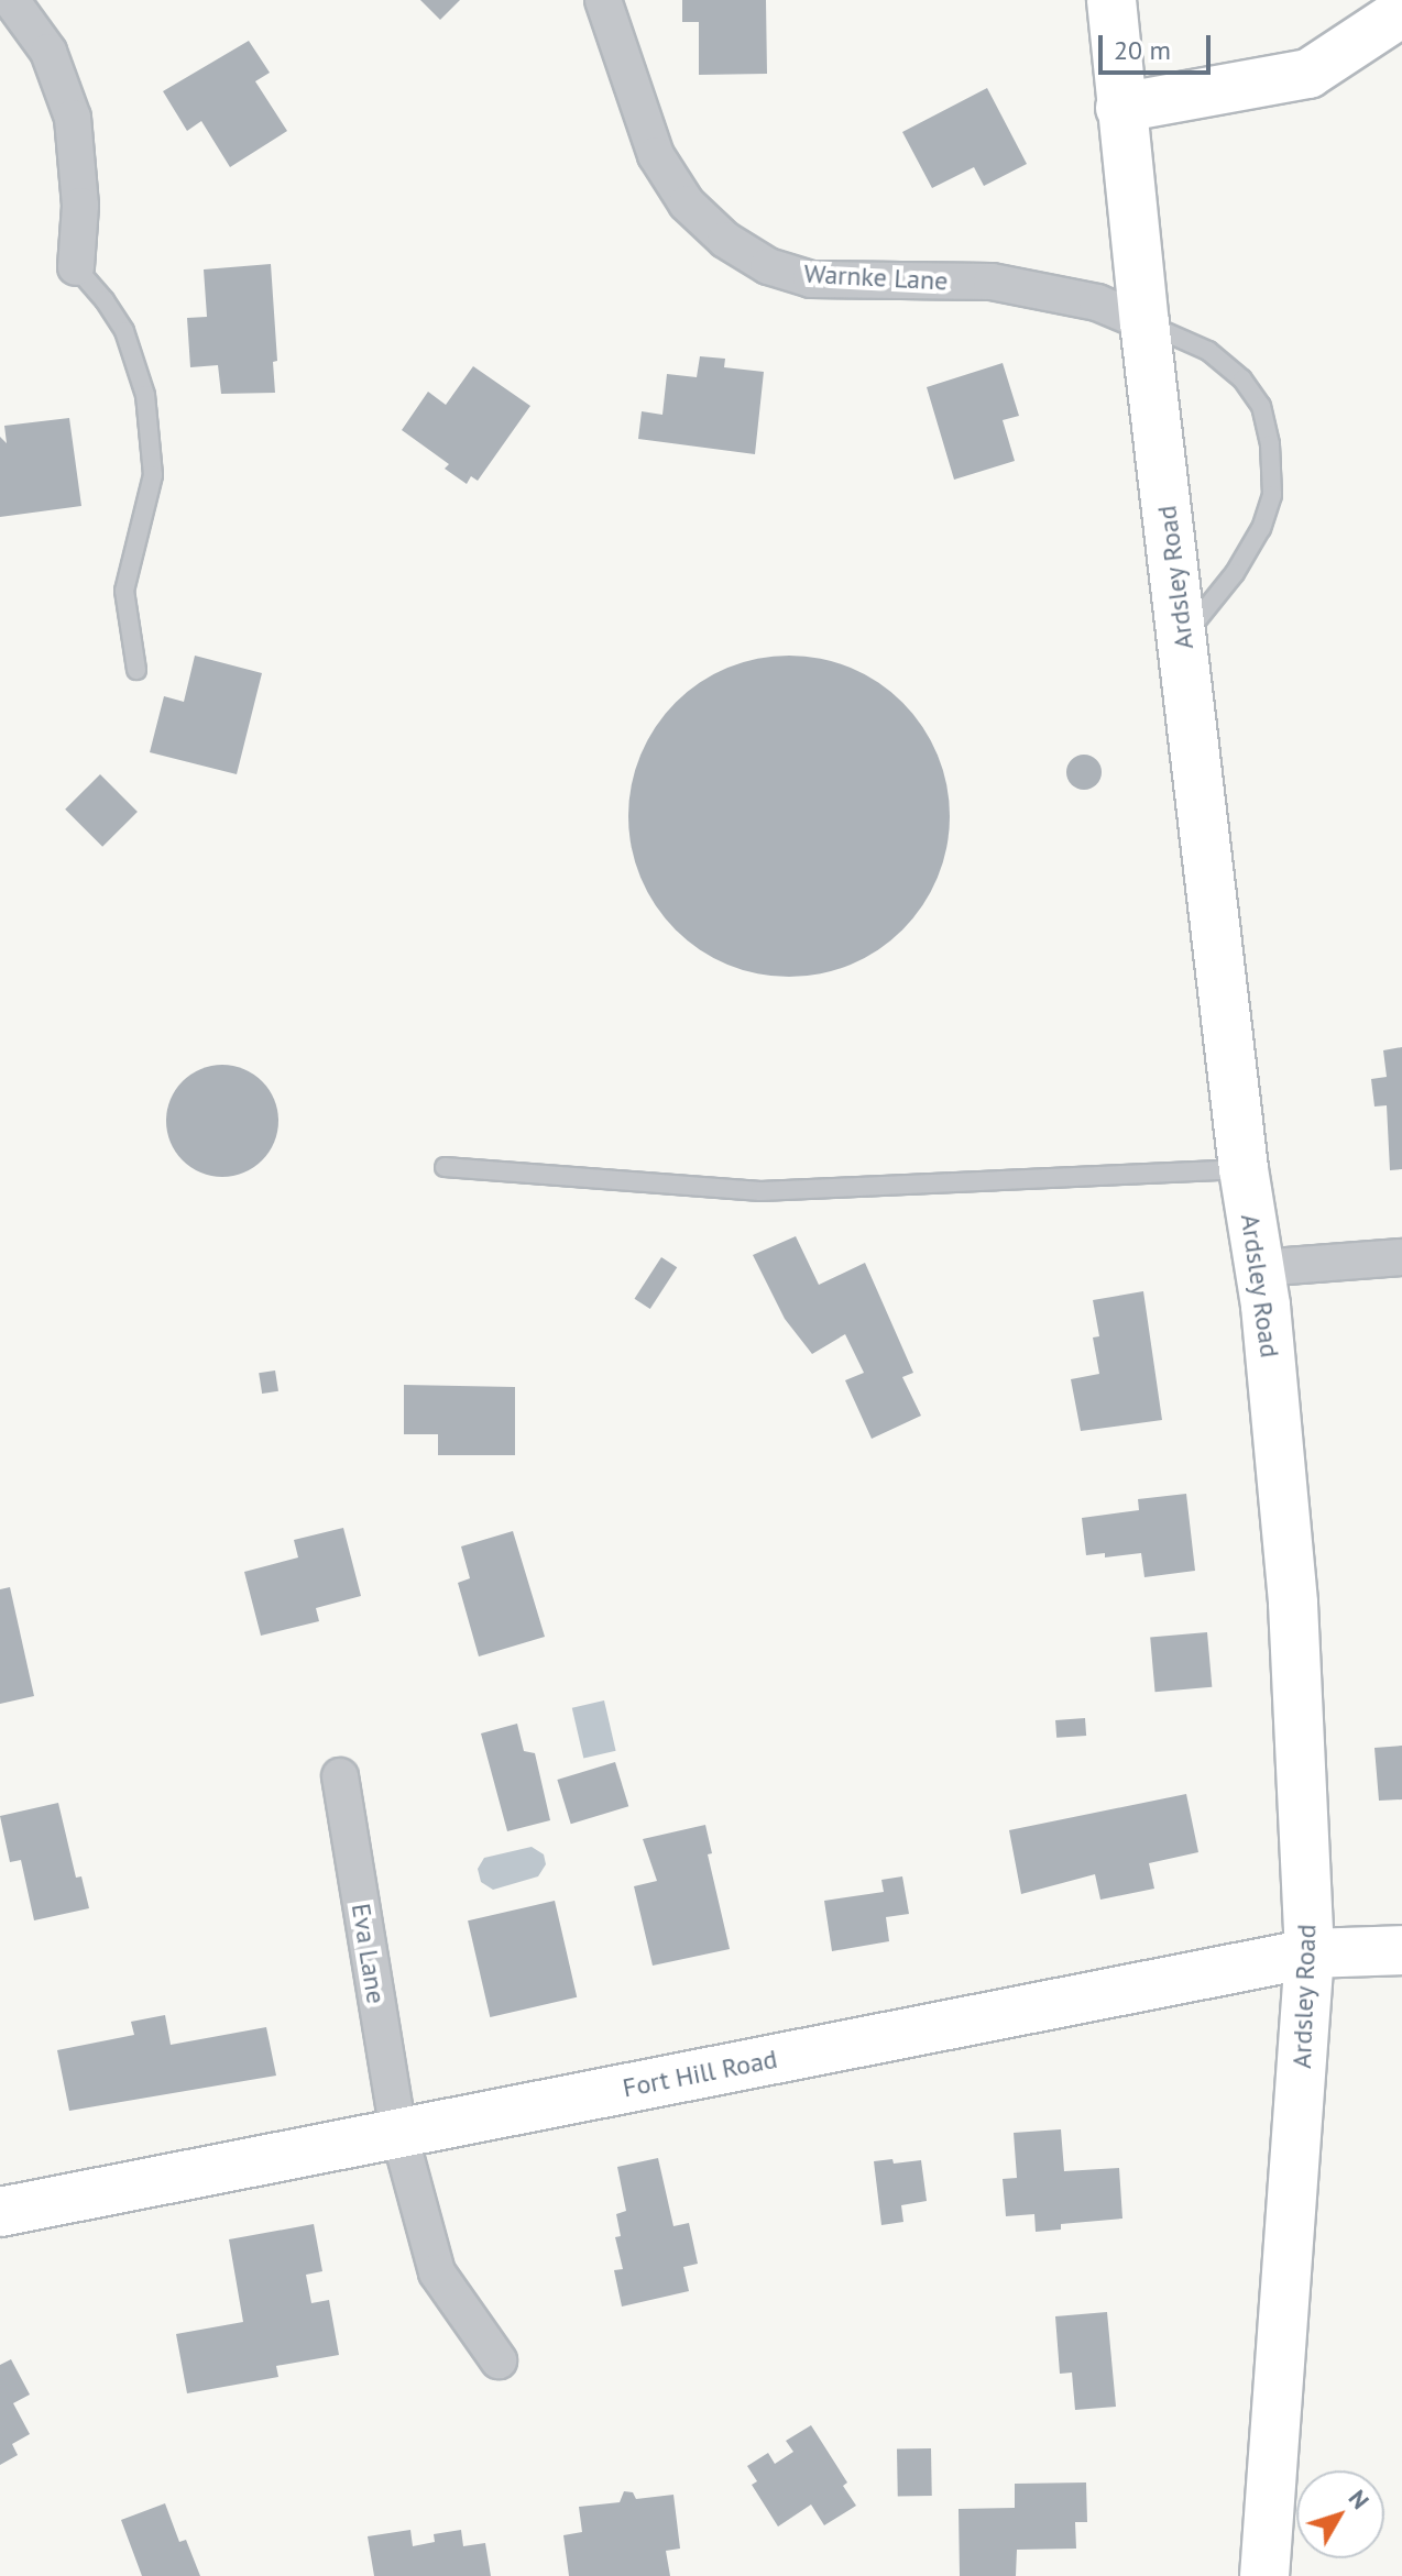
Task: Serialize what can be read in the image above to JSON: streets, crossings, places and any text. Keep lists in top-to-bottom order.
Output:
{
  "streets": {
    "main road": ["Ardsley Road", "Fort Hill Road"],
    "street": ["Warnke Lane", "Eva Lane"]
  },
  "crossings": [
    ["Warnke Lane", "Ardsley Road"],
    ["Ardsley Road", "Fort Hill Road"],
    ["Eva Lane", "Fort Hill Road"]
  ],
  "scale_bar": "20 m",
  "north": "top right"
}
